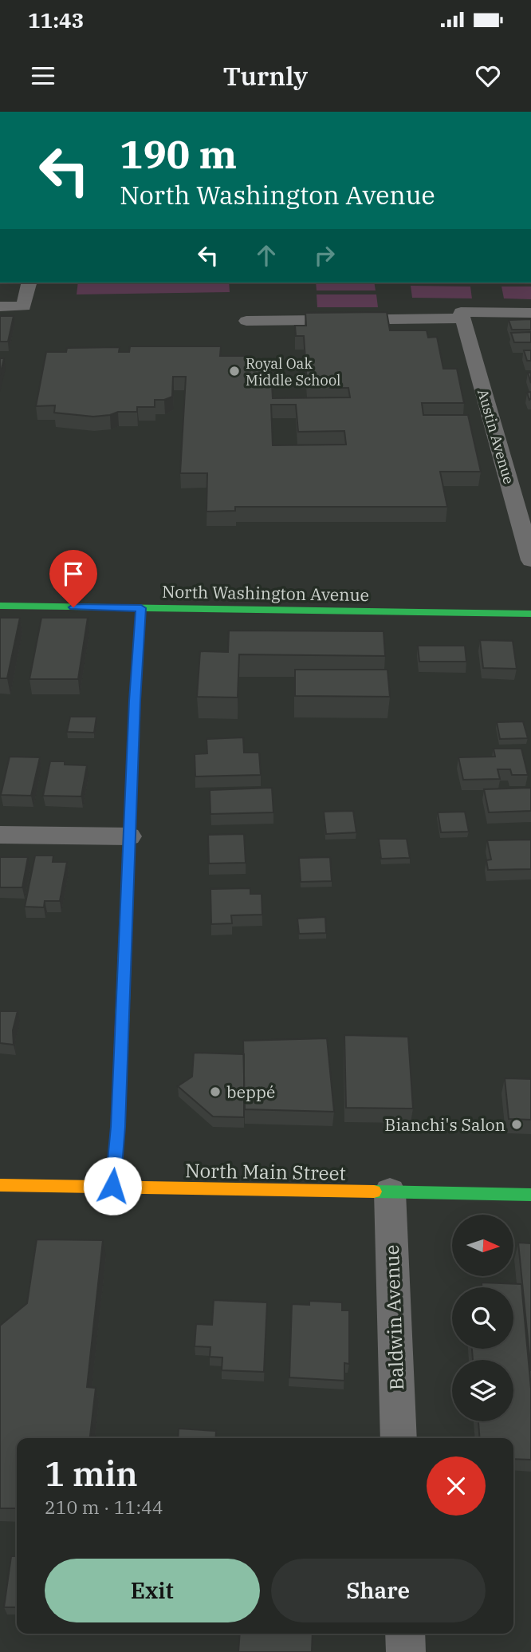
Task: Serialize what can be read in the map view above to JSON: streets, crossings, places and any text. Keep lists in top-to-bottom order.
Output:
{
  "streets": {
    "street": [
      "Austin Avenue",
      "North Washington Avenue",
      "North Main Street",
      "Baldwin Avenue"
    ]
  },
  "crossings": [
    ["North Main Street", "Baldwin Avenue"]
  ],
  "places": ["Royal Oak Middle School", "beppé", "Bianchi's Salon"],
  "north": "right",
  "page": {
    "status": "11:43",
    "header": "Turnly",
    "turn": ["190 m", "North Washington Avenue"],
    "heading": ["1 min", "210 m · 11:44"],
    "buttons": ["Exit", "Share"]
  }
}
